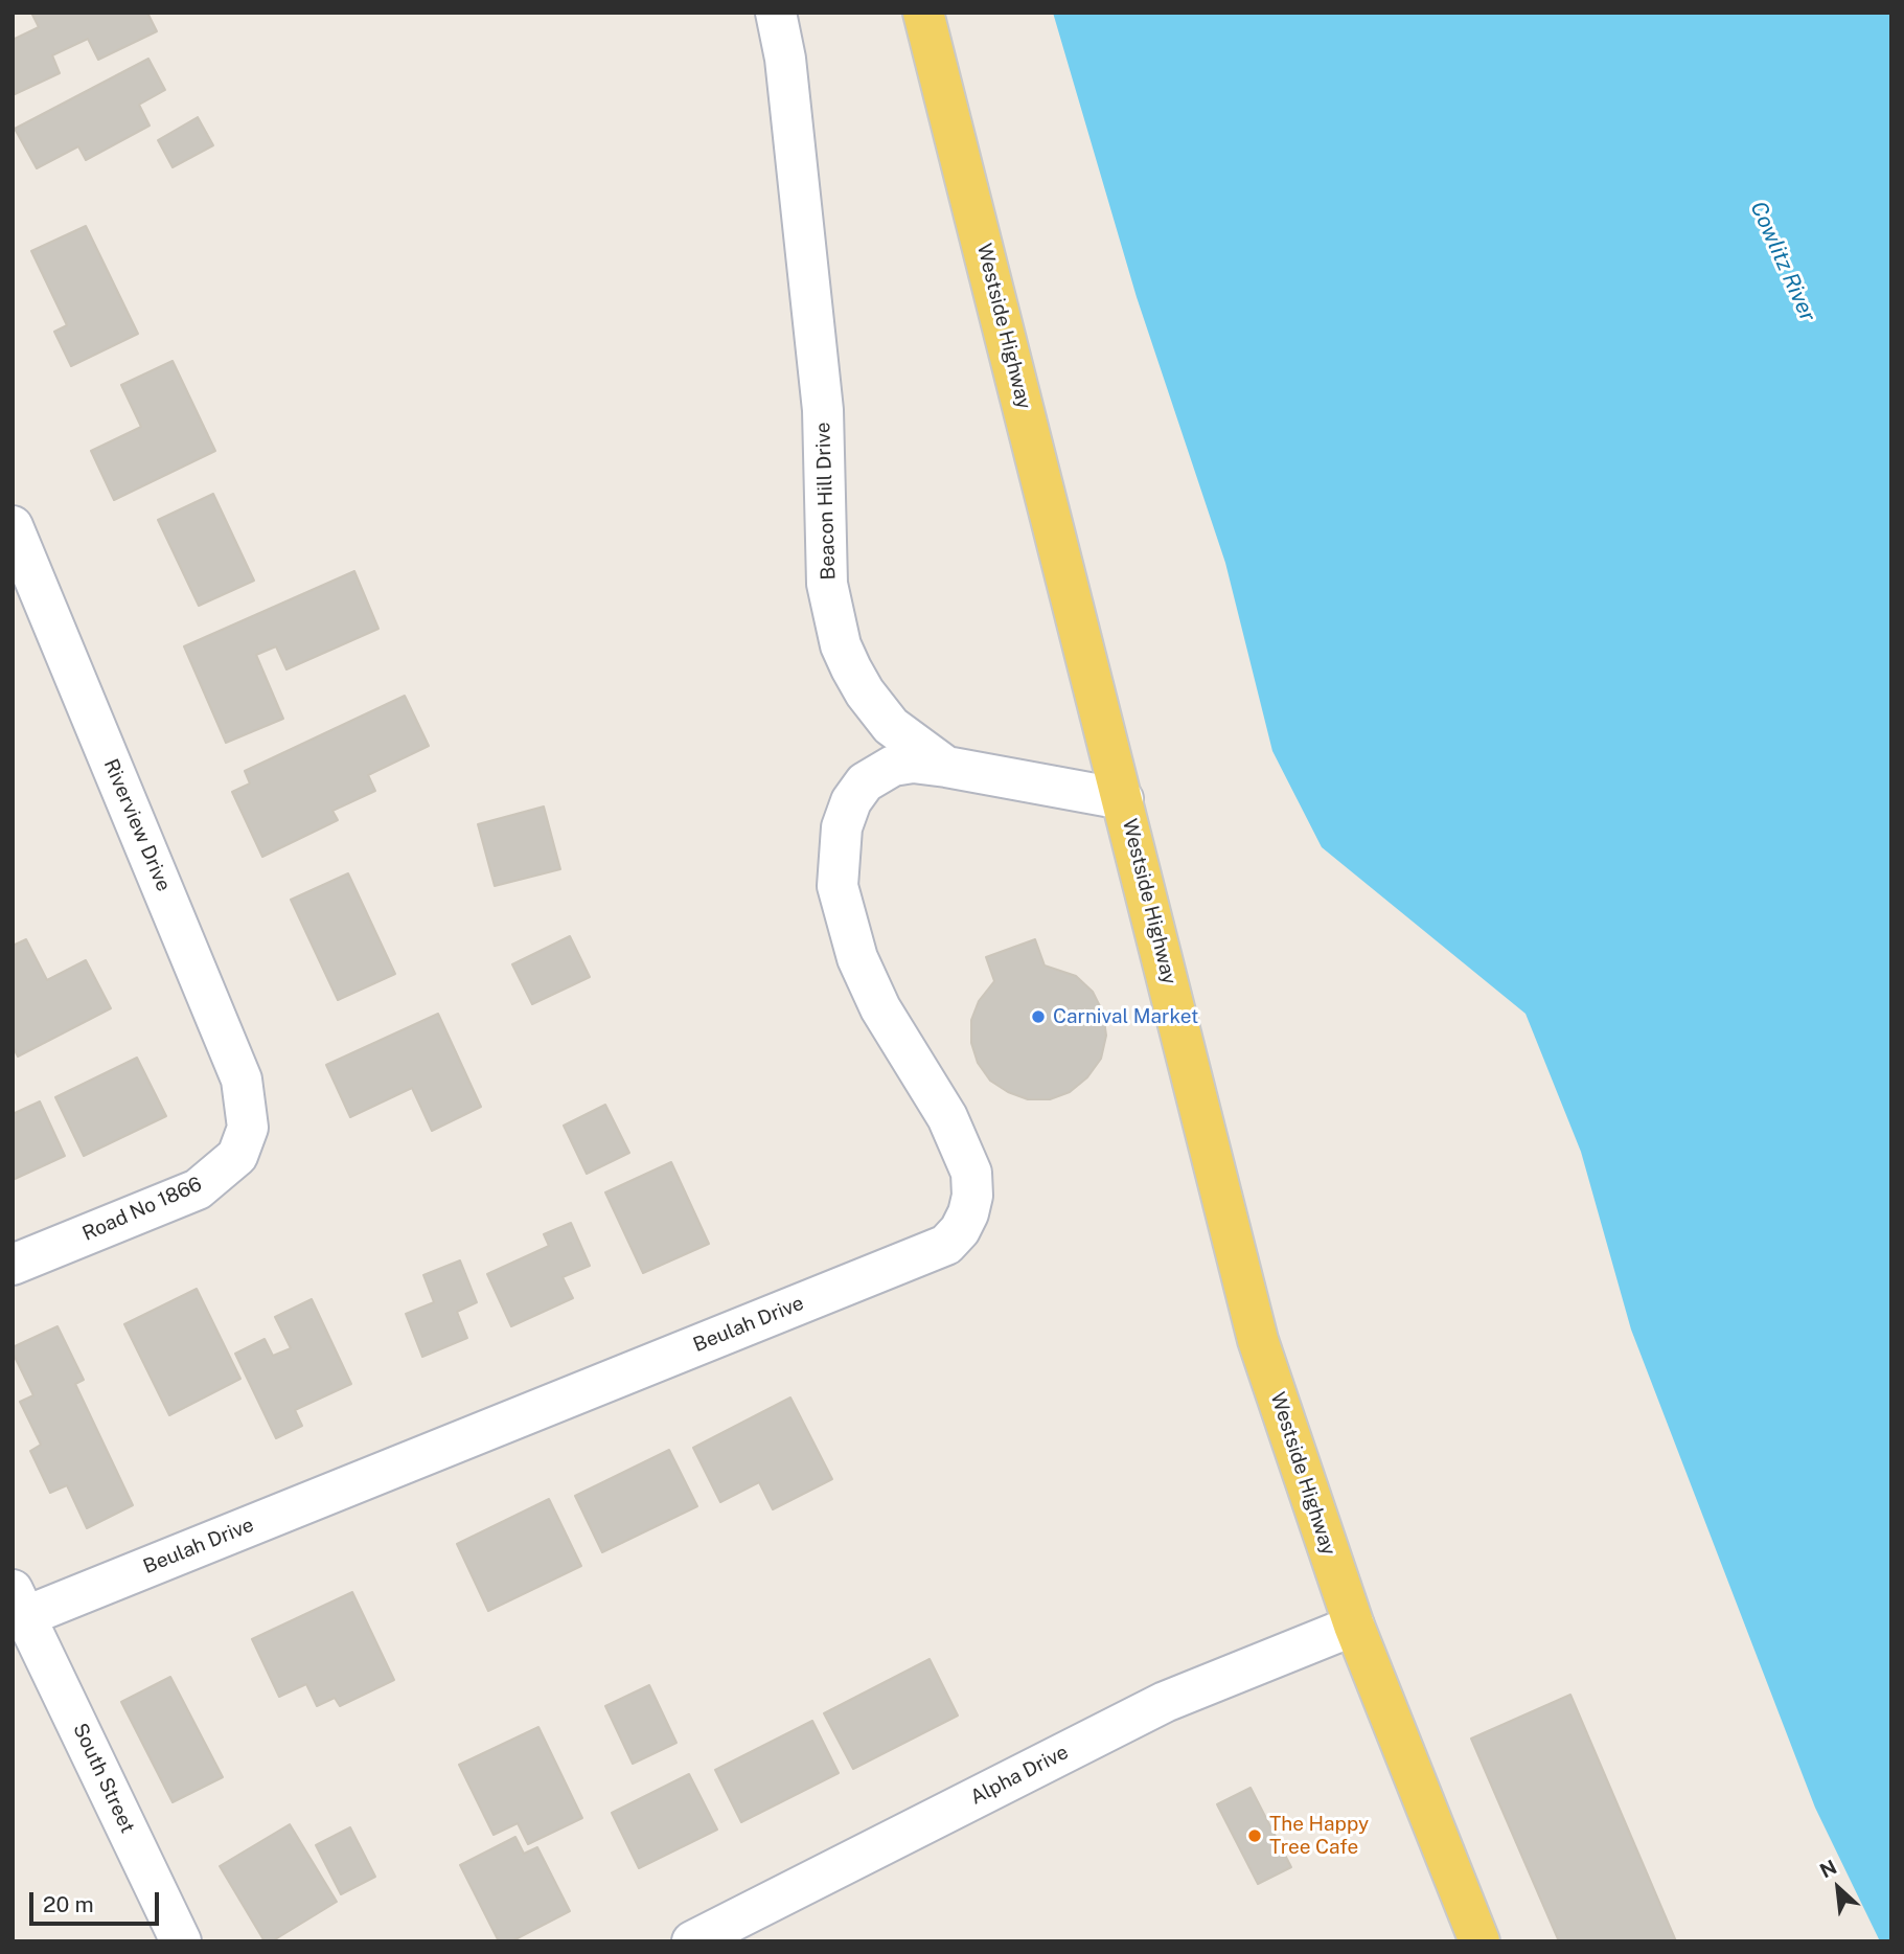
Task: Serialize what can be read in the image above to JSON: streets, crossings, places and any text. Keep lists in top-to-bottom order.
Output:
{
  "streets": {
    "main road": ["Westside Highway"],
    "street": [
      "Beacon Hill Drive",
      "Riverview Drive",
      "Road No 1866",
      "Beulah Drive",
      "Alpha Drive",
      "South Street"
    ]
  },
  "crossings": [
    ["Westside Highway", "Beacon Hill Drive"],
    ["Westside Highway", "Alpha Drive"],
    ["Beacon Hill Drive", "Beulah Drive"],
    ["Riverview Drive", "Road No 1866"],
    ["Beulah Drive", "South Street"]
  ],
  "water": ["Cowlitz River"],
  "places": ["Carnival Market", "The Happy Tree Cafe"],
  "scale_bar": "20 m",
  "north": "top left"
}
